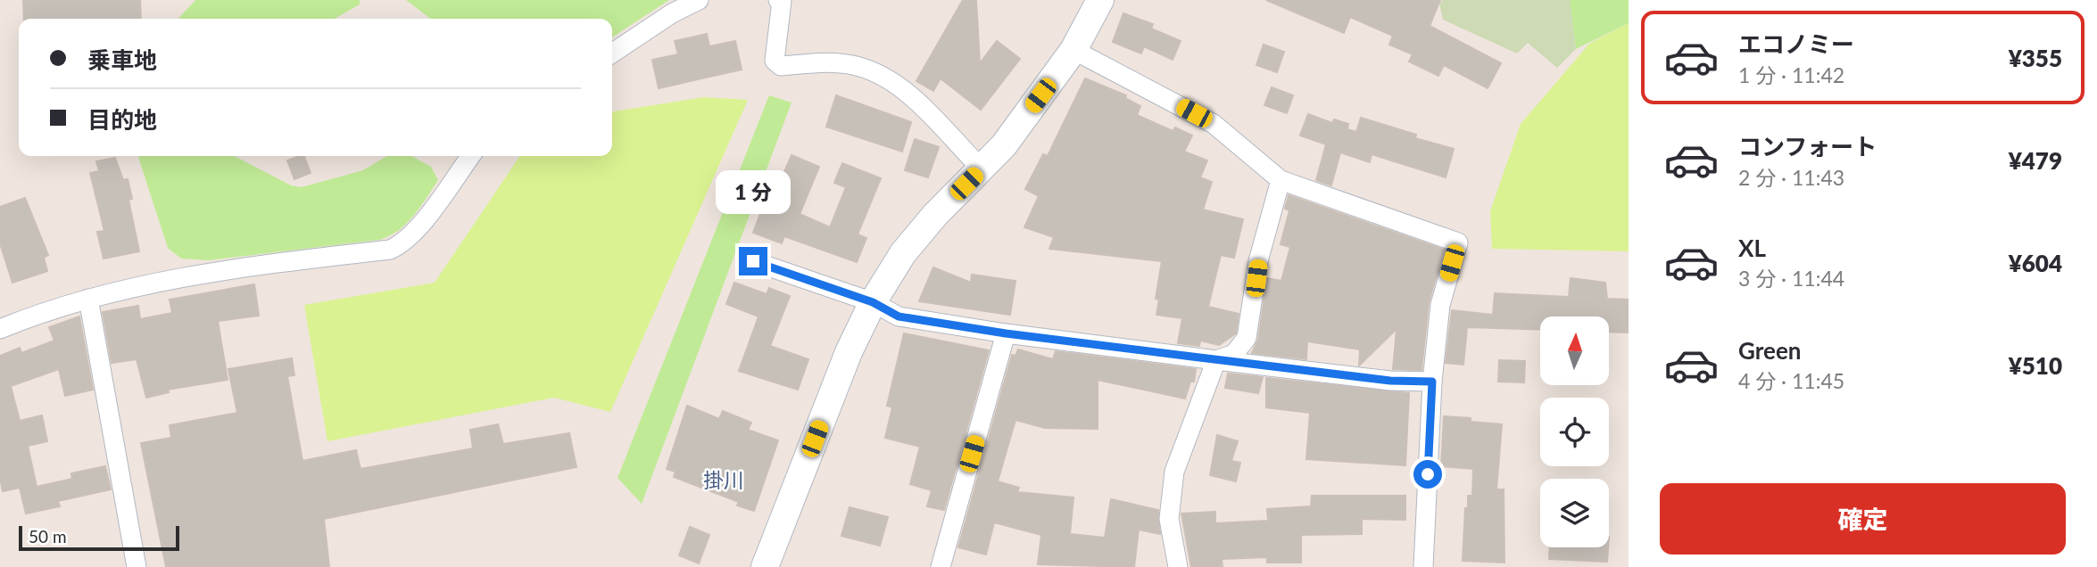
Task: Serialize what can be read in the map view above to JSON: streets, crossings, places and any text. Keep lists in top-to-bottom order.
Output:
{
  "districts": ["掛川"],
  "scale_bar": "50 m",
  "north": "top",
  "page": {
    "list": [
      {
        "name": "エコノミー",
        "note": "1 分 · 11:42",
        "value": "¥355"
      },
      {
        "name": "コンフォート",
        "note": "2 分 · 11:43",
        "value": "¥479"
      },
      {
        "name": "XL",
        "note": "3 分 · 11:44",
        "value": "¥604"
      },
      {
        "name": "Green",
        "note": "4 分 · 11:45",
        "value": "¥510"
      }
    ],
    "banner": ["乗車地", "目的地"],
    "bubble": "1 分",
    "buttons": "確定",
    "scale": "50 m"
  }
}
